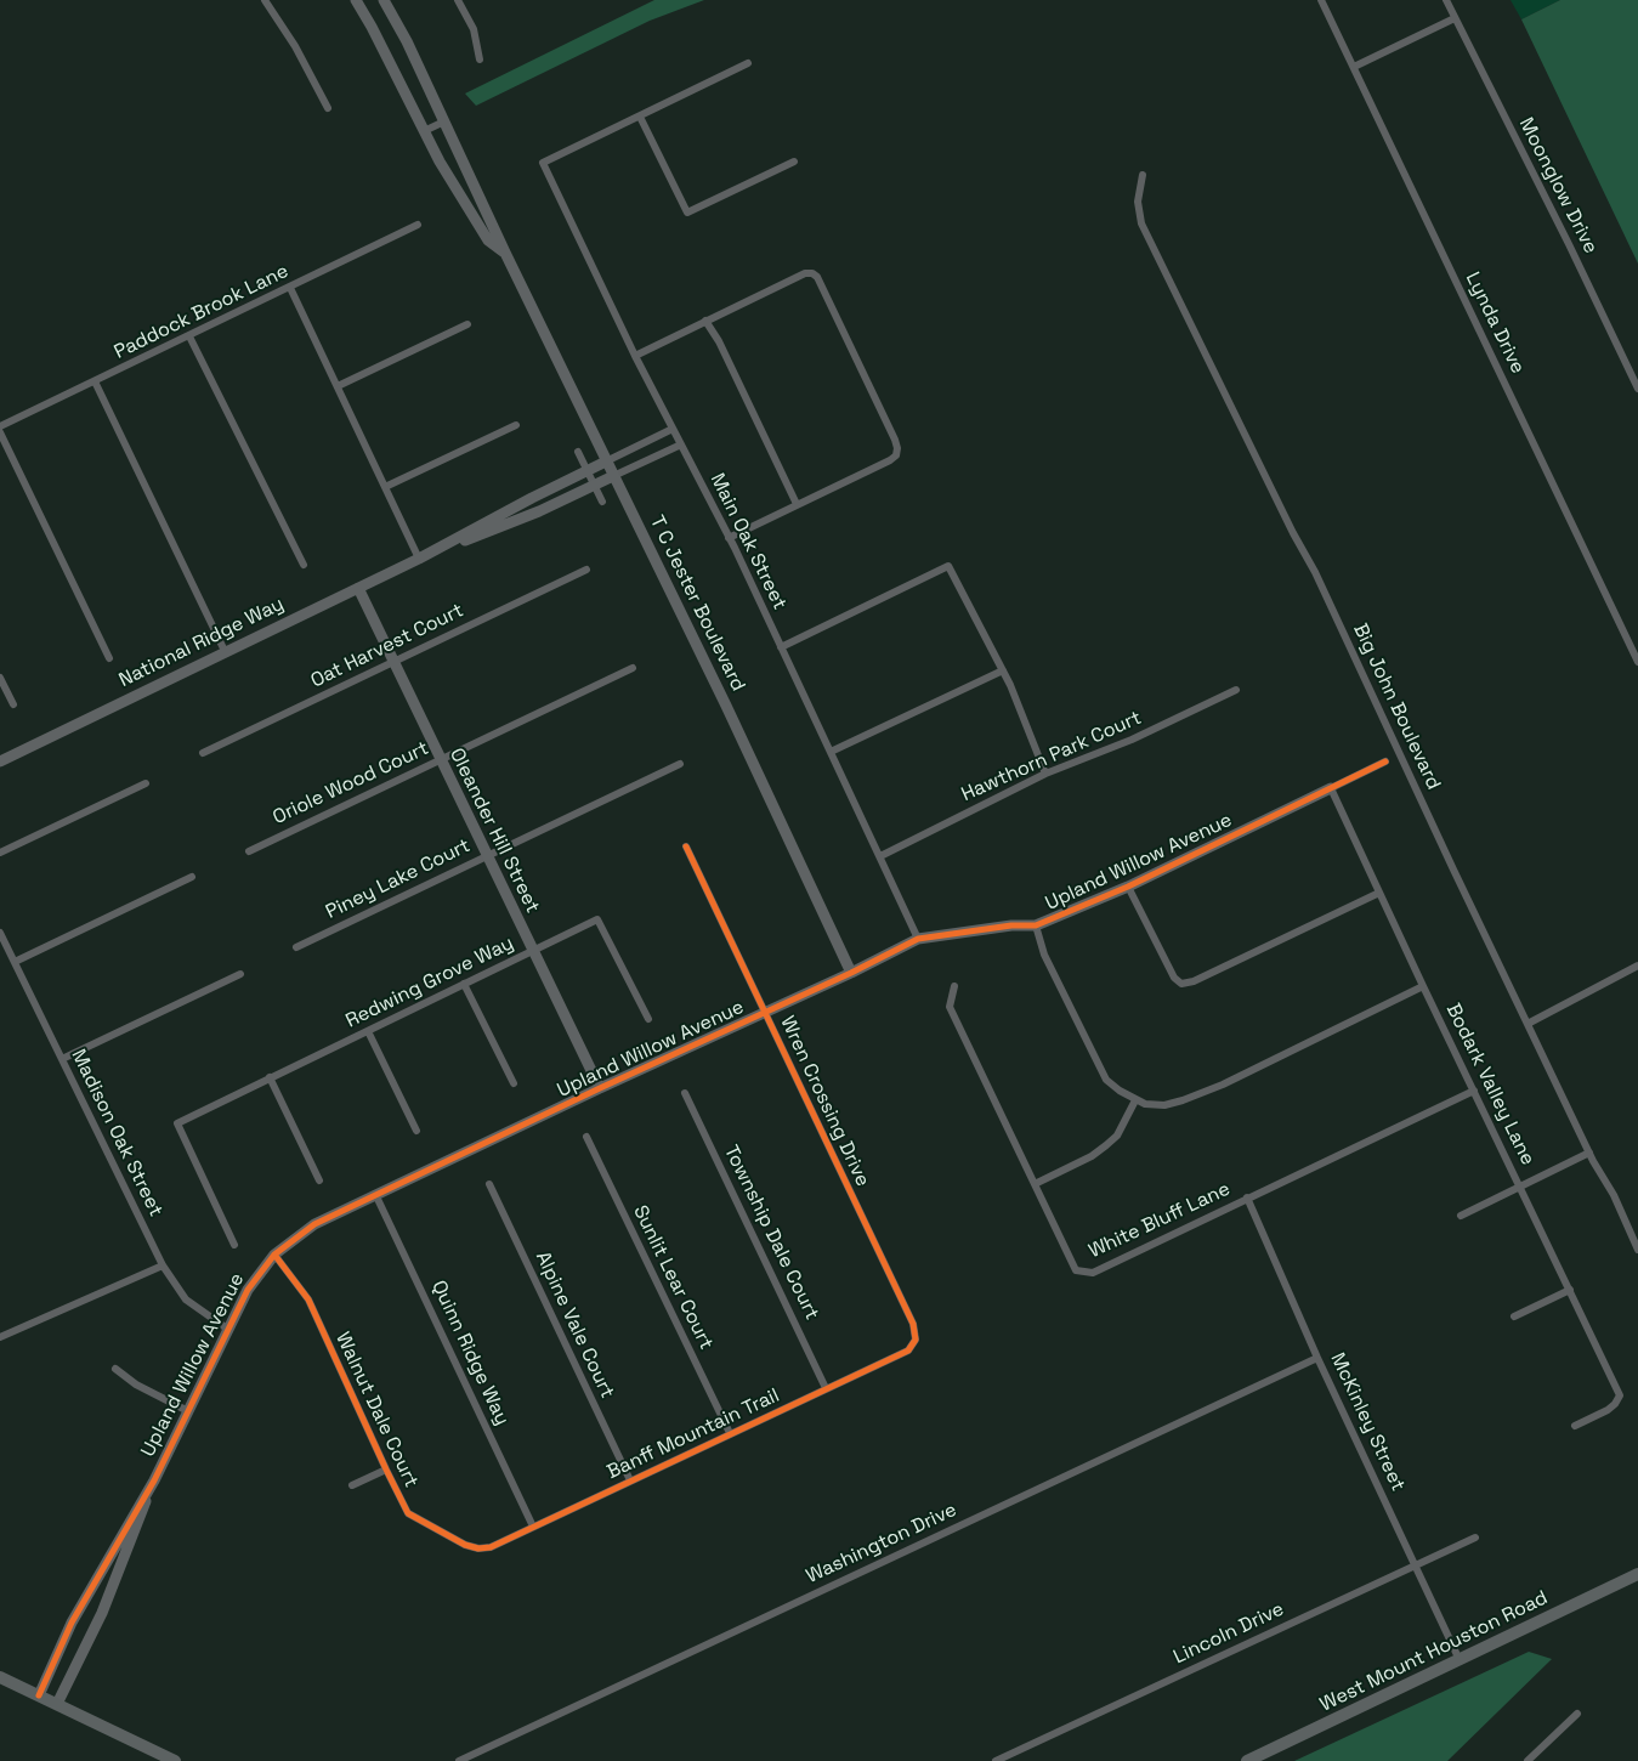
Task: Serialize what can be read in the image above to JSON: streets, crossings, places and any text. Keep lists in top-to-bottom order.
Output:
{
  "streets": {
    "main road": ["West Mount Houston Road"],
    "street": [
      "Moonglow Drive",
      "Paddock Brook Lane",
      "Lynda Drive",
      "Main Oak Street",
      "T C Jester Boulevard",
      "National Ridge Way",
      "Oat Harvest Court",
      "Big John Boulevard",
      "Hawthorn Park Court",
      "Oriole Wood Court",
      "Oleander Hill Street",
      "Upland Willow Avenue",
      "Piney Lake Court",
      "Redwing Grove Way",
      "Bodark Valley Lane",
      "Wren Crossing Drive",
      "Madison Oak Street",
      "White Bluff Lane",
      "Township Dale Court",
      "Sunlit Lear Court",
      "Alpine Vale Court",
      "Quinn Ridge Way",
      "Walnut Dale Court",
      "McKinley Street",
      "Banff Mountain Trail",
      "Washington Drive",
      "Lincoln Drive"
    ]
  },
  "crossings": [
    ["Main Oak Street", "National Ridge Way"],
    ["Main Oak Street", "Hawthorn Park Court"],
    ["Main Oak Street", "Upland Willow Avenue"],
    ["T C Jester Boulevard", "National Ridge Way"],
    ["T C Jester Boulevard", "Upland Willow Avenue"],
    ["National Ridge Way", "Oleander Hill Street"],
    ["Oat Harvest Court", "Oleander Hill Street"],
    ["Oriole Wood Court", "Oleander Hill Street"],
    ["Oleander Hill Street", "Upland Willow Avenue"],
    ["Oleander Hill Street", "Piney Lake Court"],
    ["Oleander Hill Street", "Redwing Grove Way"],
    ["Upland Willow Avenue", "Bodark Valley Lane"],
    ["Upland Willow Avenue", "Wren Crossing Drive"],
    ["Upland Willow Avenue", "Madison Oak Street"],
    ["Upland Willow Avenue", "Quinn Ridge Way"],
    ["Upland Willow Avenue", "Walnut Dale Court"],
    ["Bodark Valley Lane", "White Bluff Lane"],
    ["Wren Crossing Drive", "Banff Mountain Trail"],
    ["White Bluff Lane", "McKinley Street"],
    ["Township Dale Court", "Banff Mountain Trail"],
    ["Sunlit Lear Court", "Banff Mountain Trail"],
    ["Alpine Vale Court", "Banff Mountain Trail"],
    ["Quinn Ridge Way", "Banff Mountain Trail"],
    ["Walnut Dale Court", "Banff Mountain Trail"],
    ["McKinley Street", "Washington Drive"],
    ["McKinley Street", "Lincoln Drive"],
    ["McKinley Street", "West Mount Houston Road"]
  ]
}
